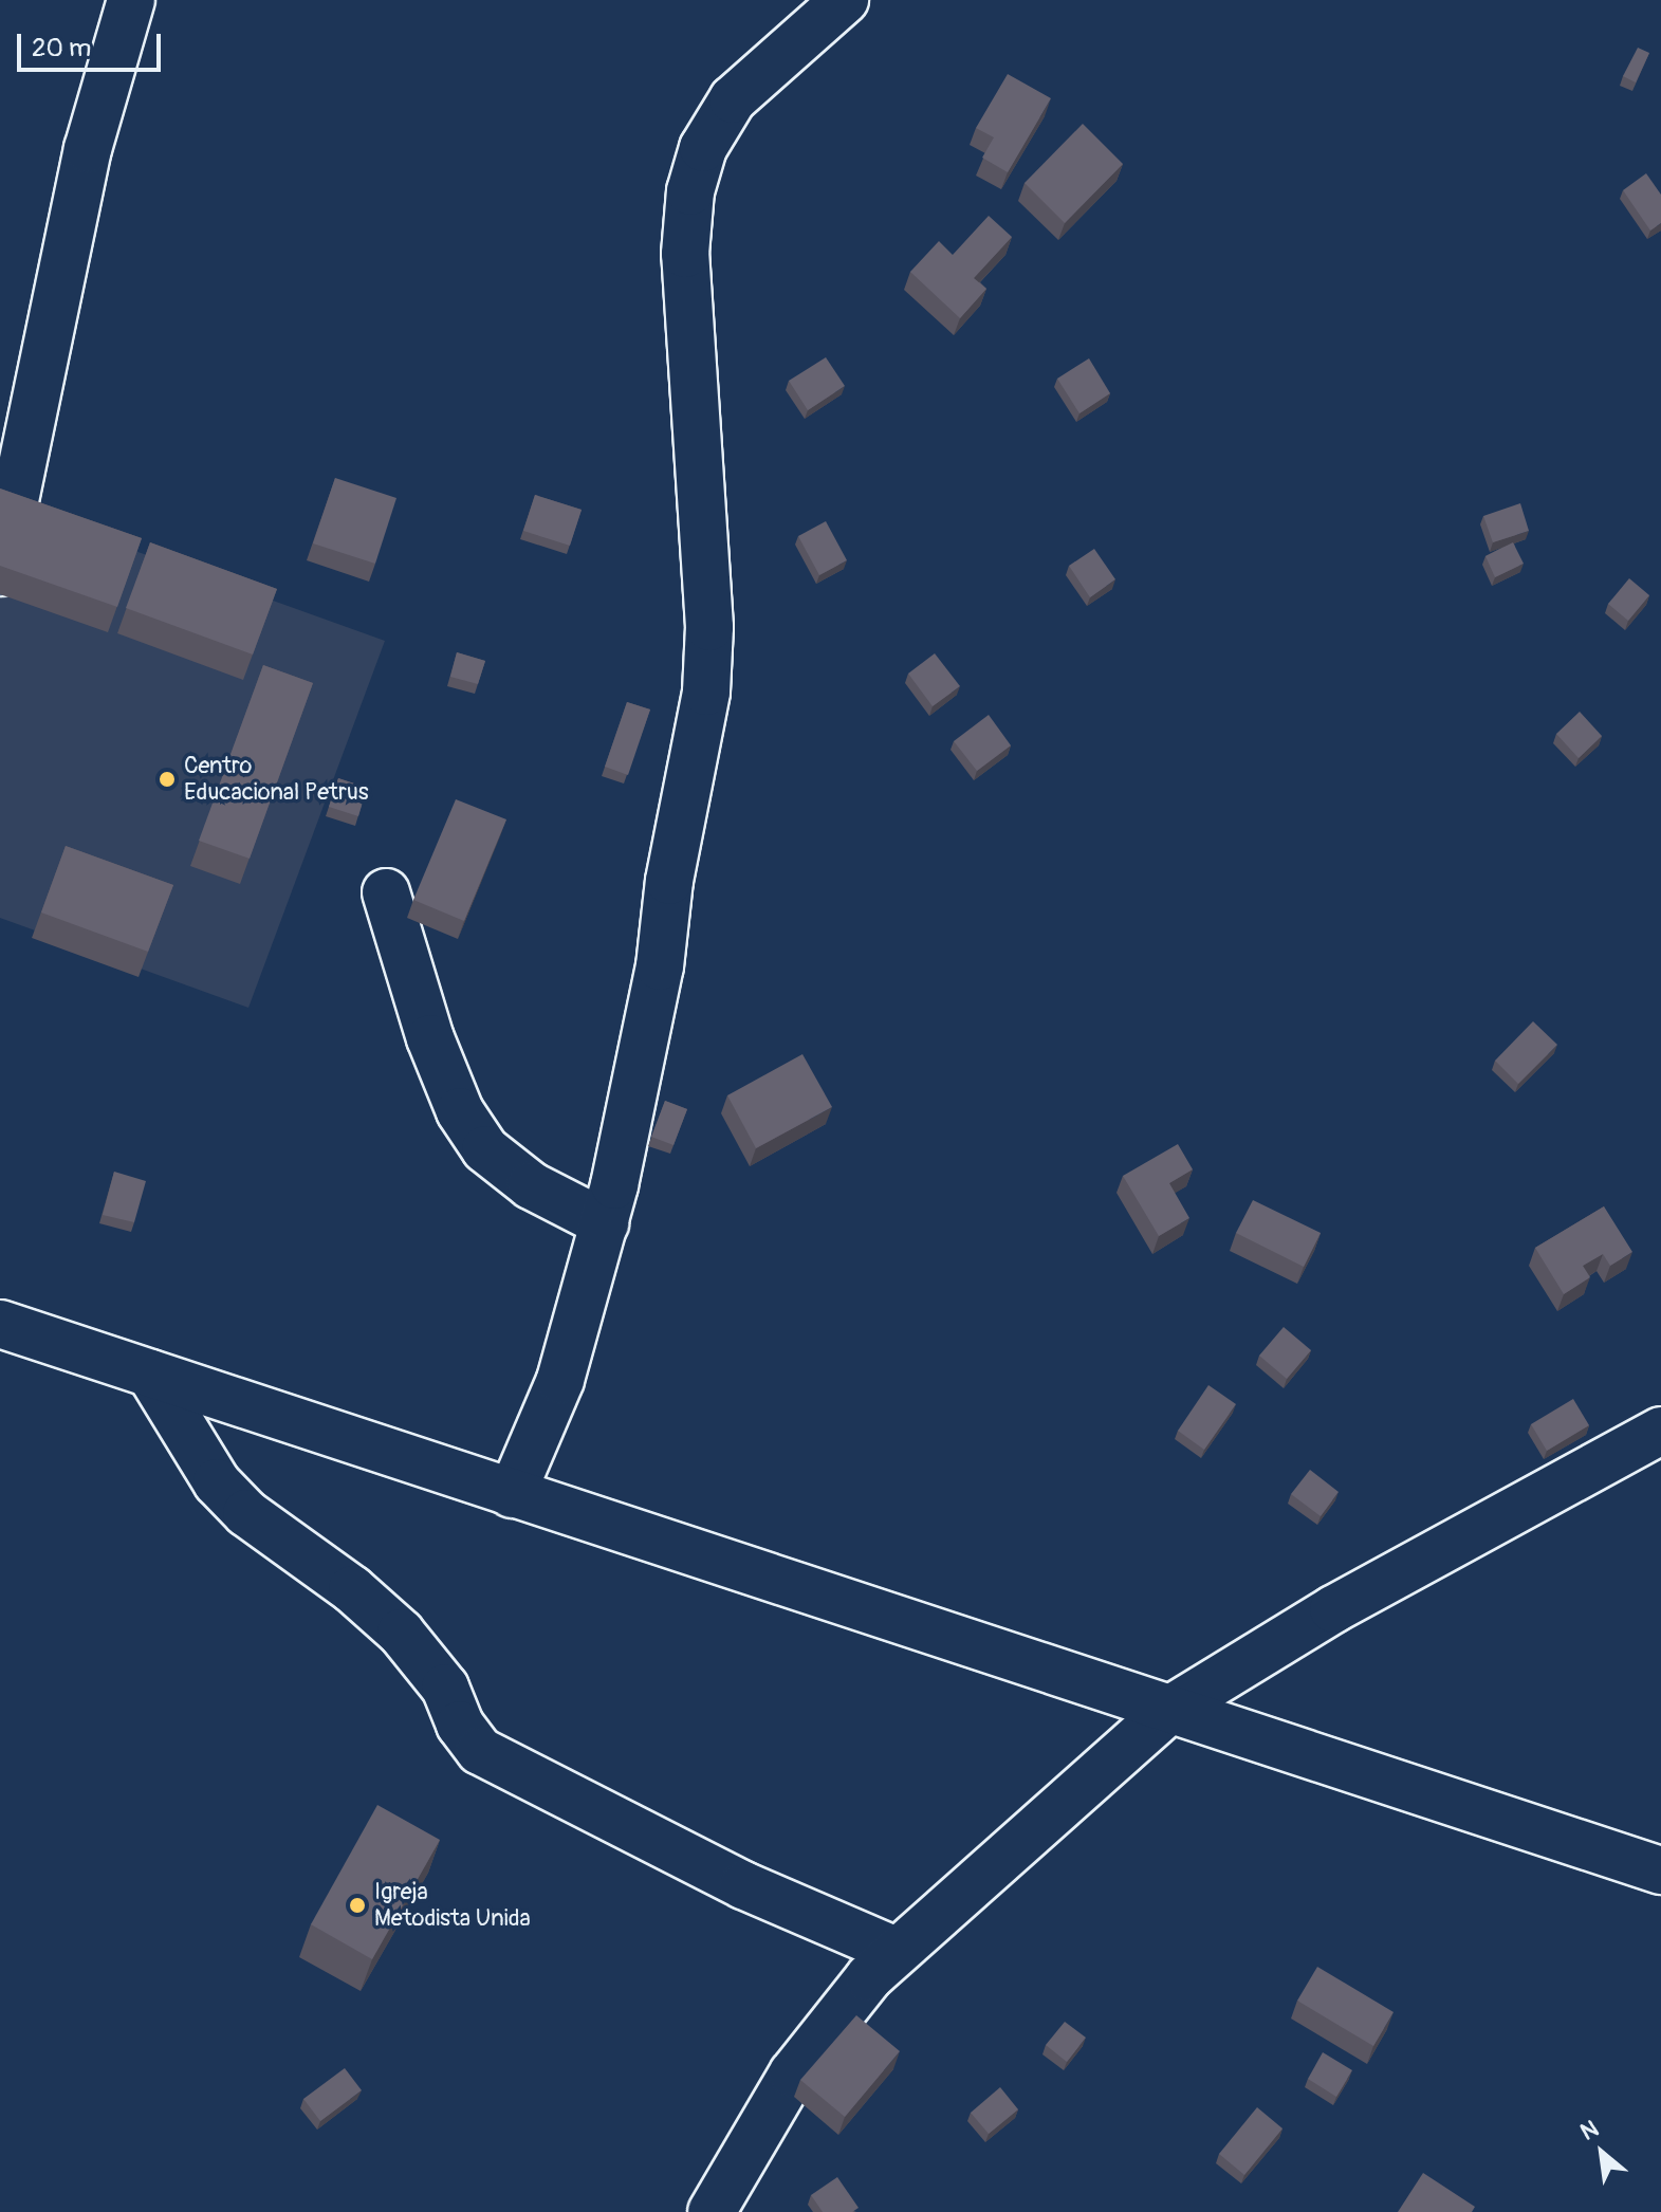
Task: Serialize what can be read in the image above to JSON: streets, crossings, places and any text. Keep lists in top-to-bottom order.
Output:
{
  "places": ["Centro Educacional Petrus", "Igreja Metodista Unida"],
  "scale_bar": "20 m",
  "north": "top left"
}
